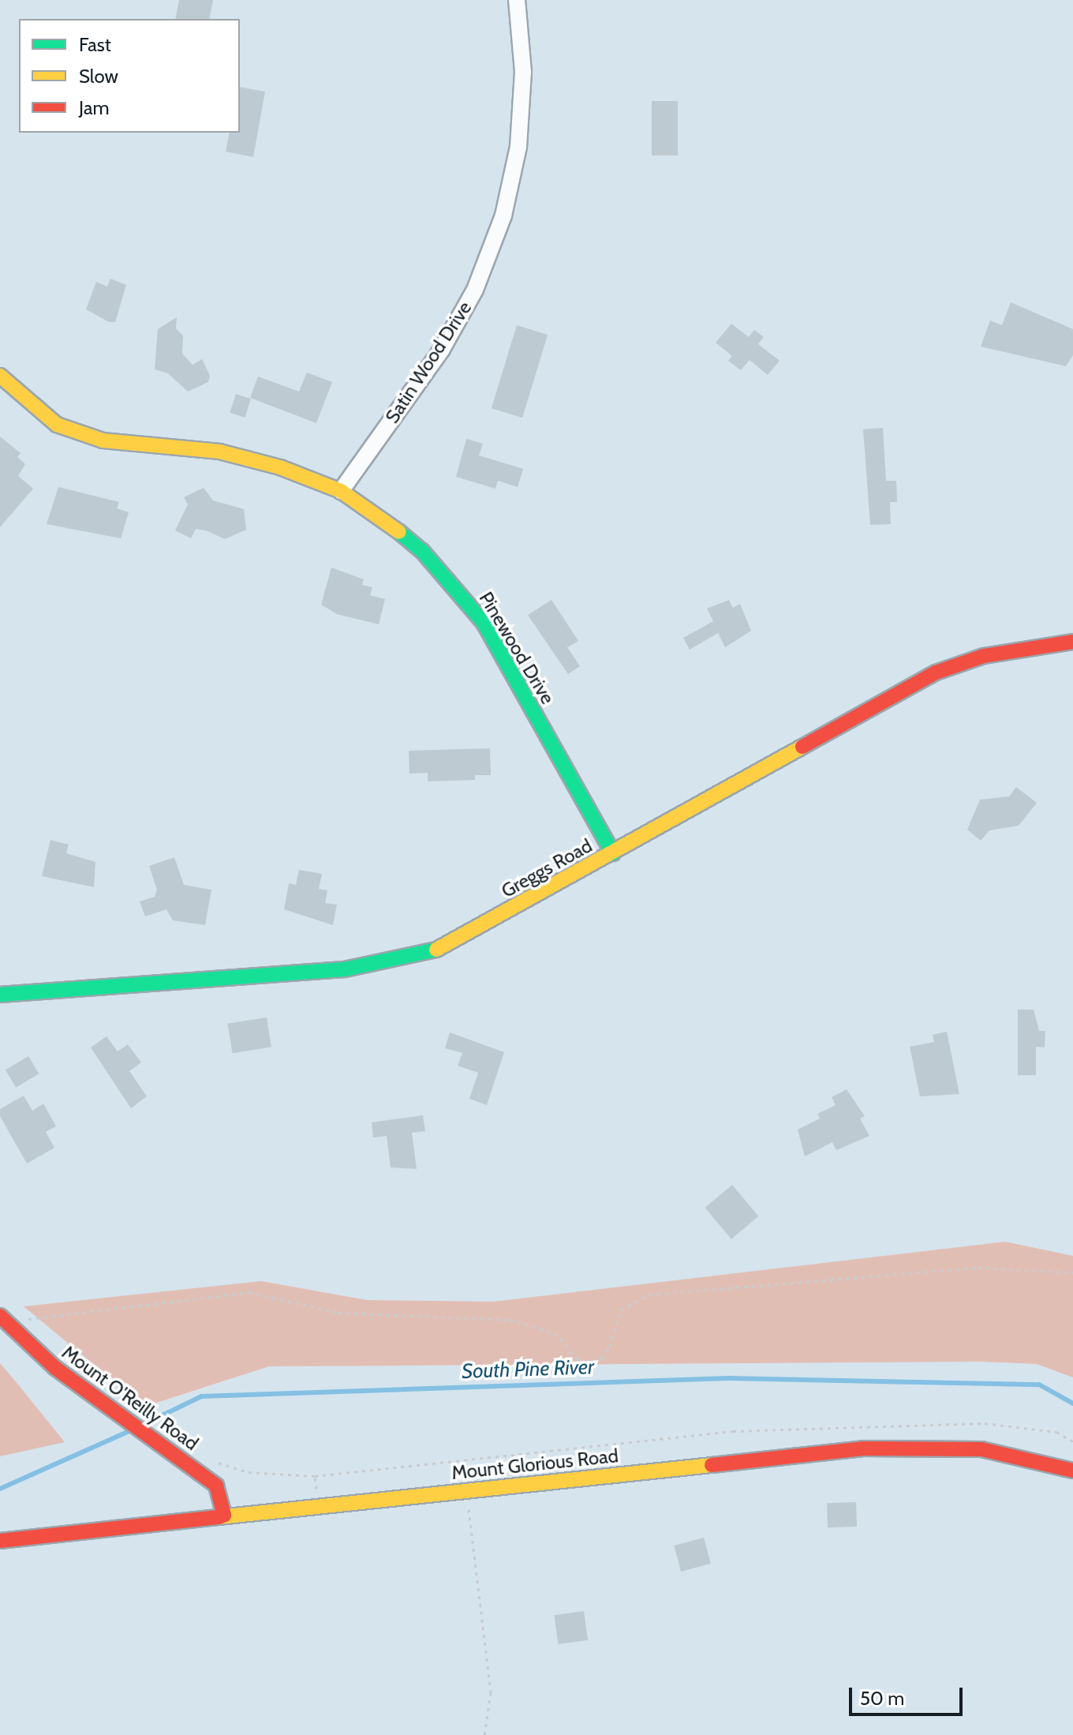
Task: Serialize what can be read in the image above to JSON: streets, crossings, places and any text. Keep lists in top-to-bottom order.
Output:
{
  "streets": {
    "street": [
      "Satin Wood Drive",
      "Pinewood Drive",
      "Greggs Road",
      "Mount O'Reilly Road",
      "Mount Glorious Road"
    ]
  },
  "crossings": [
    ["Satin Wood Drive", "Pinewood Drive"],
    ["Pinewood Drive", "Greggs Road"],
    ["Mount O'Reilly Road", "Mount Glorious Road"]
  ],
  "water": ["South Pine River"],
  "legend": ["Fast", "Slow", "Jam"],
  "scale_bar": "50 m"
}
